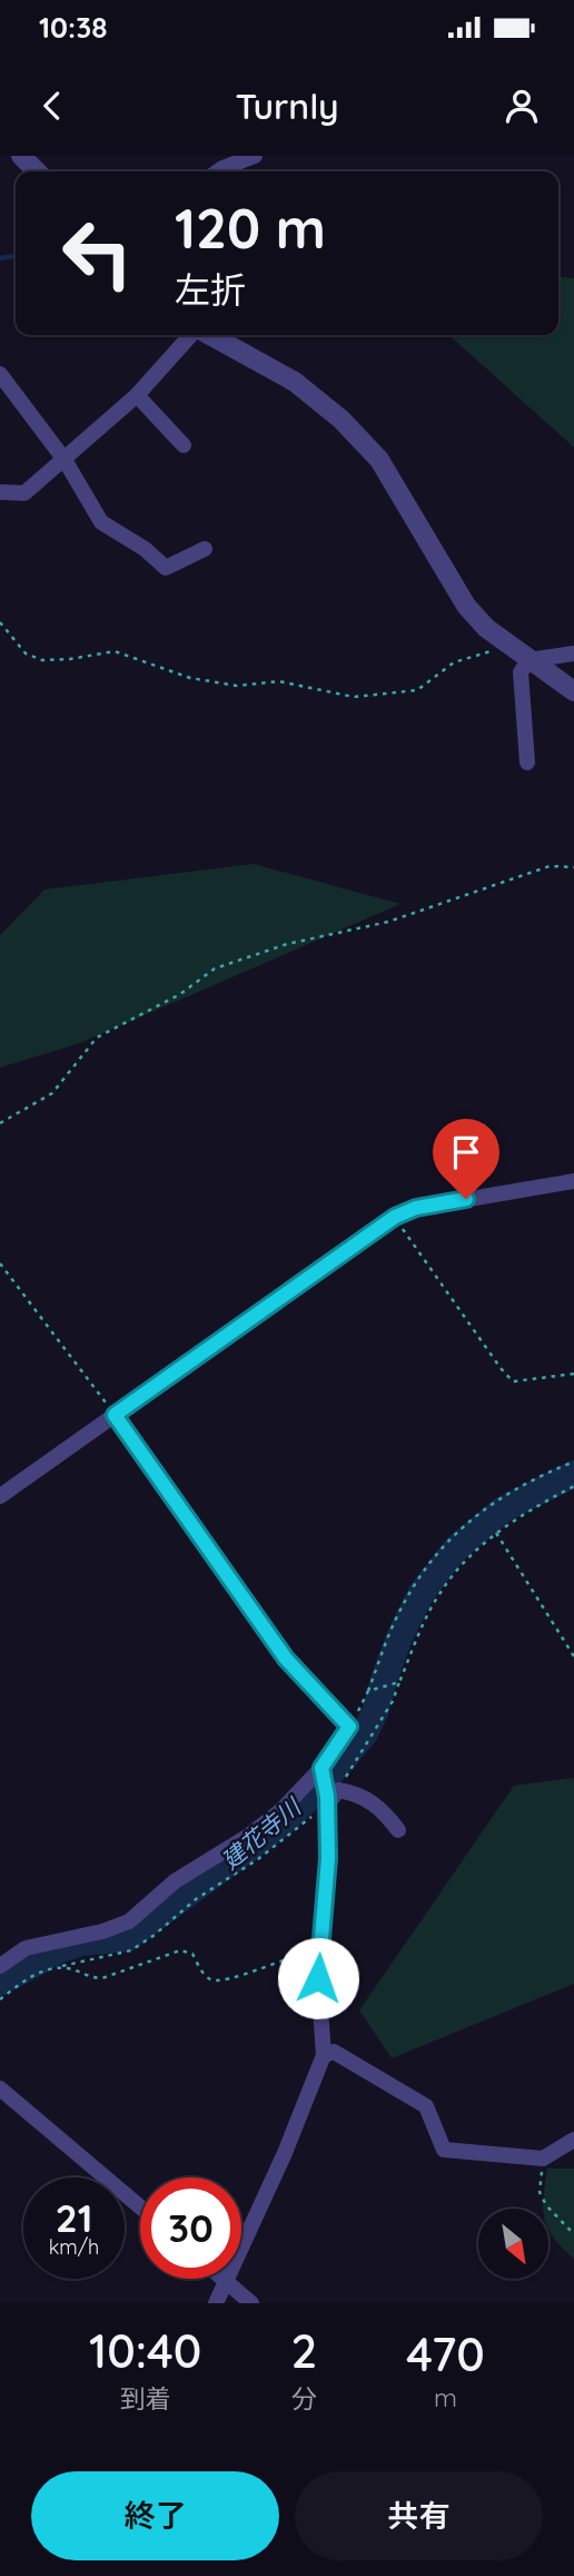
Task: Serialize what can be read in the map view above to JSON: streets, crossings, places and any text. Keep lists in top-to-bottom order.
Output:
{
  "water": ["建花寺川"],
  "north": "bottom right",
  "page": {
    "status": "10:38",
    "header": "Turnly",
    "turn": ["120 m", "左折"],
    "speed": "21 km/h",
    "limit": "30",
    "eta": [
      "10:40",
      "到着",
      "2",
      "分",
      "470",
      "m"
    ],
    "buttons": ["終了", "共有"]
  }
}
